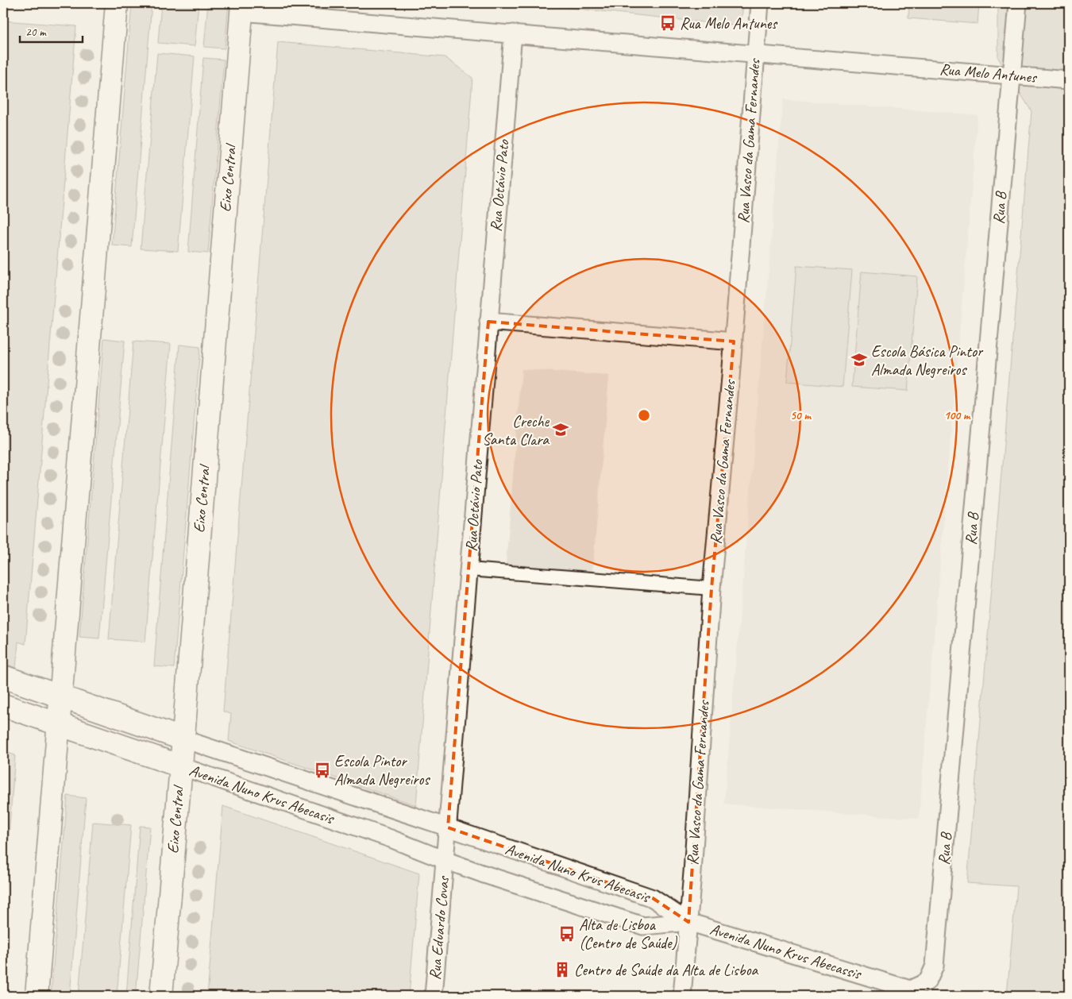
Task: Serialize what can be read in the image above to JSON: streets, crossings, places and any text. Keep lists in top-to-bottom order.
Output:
{
  "streets": {
    "main road": ["Eixo Central", "Avenida Nuno Krus Abecasis"],
    "street": [
      "Rua Melo Antunes",
      "Rua Vasco da Gama Fernandes",
      "Rua Octávio Pato",
      "Rua B",
      "Rua Eduardo Covas",
      "Avenida Nuno Krus Abecassis"
    ]
  },
  "crossings": [
    ["Rua Melo Antunes", "Rua Vasco da Gama Fernandes"],
    ["Rua Melo Antunes", "Eixo Central"],
    ["Rua Melo Antunes", "Rua Octávio Pato"],
    ["Rua Melo Antunes", "Rua B"],
    ["Rua Vasco da Gama Fernandes", "Avenida Nuno Krus Abecasis"],
    ["Rua Vasco da Gama Fernandes", "Avenida Nuno Krus Abecassis"],
    ["Eixo Central", "Avenida Nuno Krus Abecasis"],
    ["Rua Octávio Pato", "Avenida Nuno Krus Abecasis"],
    ["Rua Octávio Pato", "Rua Eduardo Covas"],
    ["Rua B", "Avenida Nuno Krus Abecassis"],
    ["Avenida Nuno Krus Abecasis", "Rua Eduardo Covas"],
    ["Avenida Nuno Krus Abecasis", "Avenida Nuno Krus Abecassis"]
  ],
  "places": {
    "bus stop": ["Rua Melo Antunes", "Escola Pintor Almada Negreiros", "Alta de Lisboa (Centro de Saúde)"],
    "school or university": ["Escola Básica Pintor Almada Negreiros", "Creche Santa Clara"],
    "building": ["Centro de Saúde da Alta de Lisboa"]
  },
  "scale_bar": "20 m",
  "rings": ["50 m", "100 m"]
}
